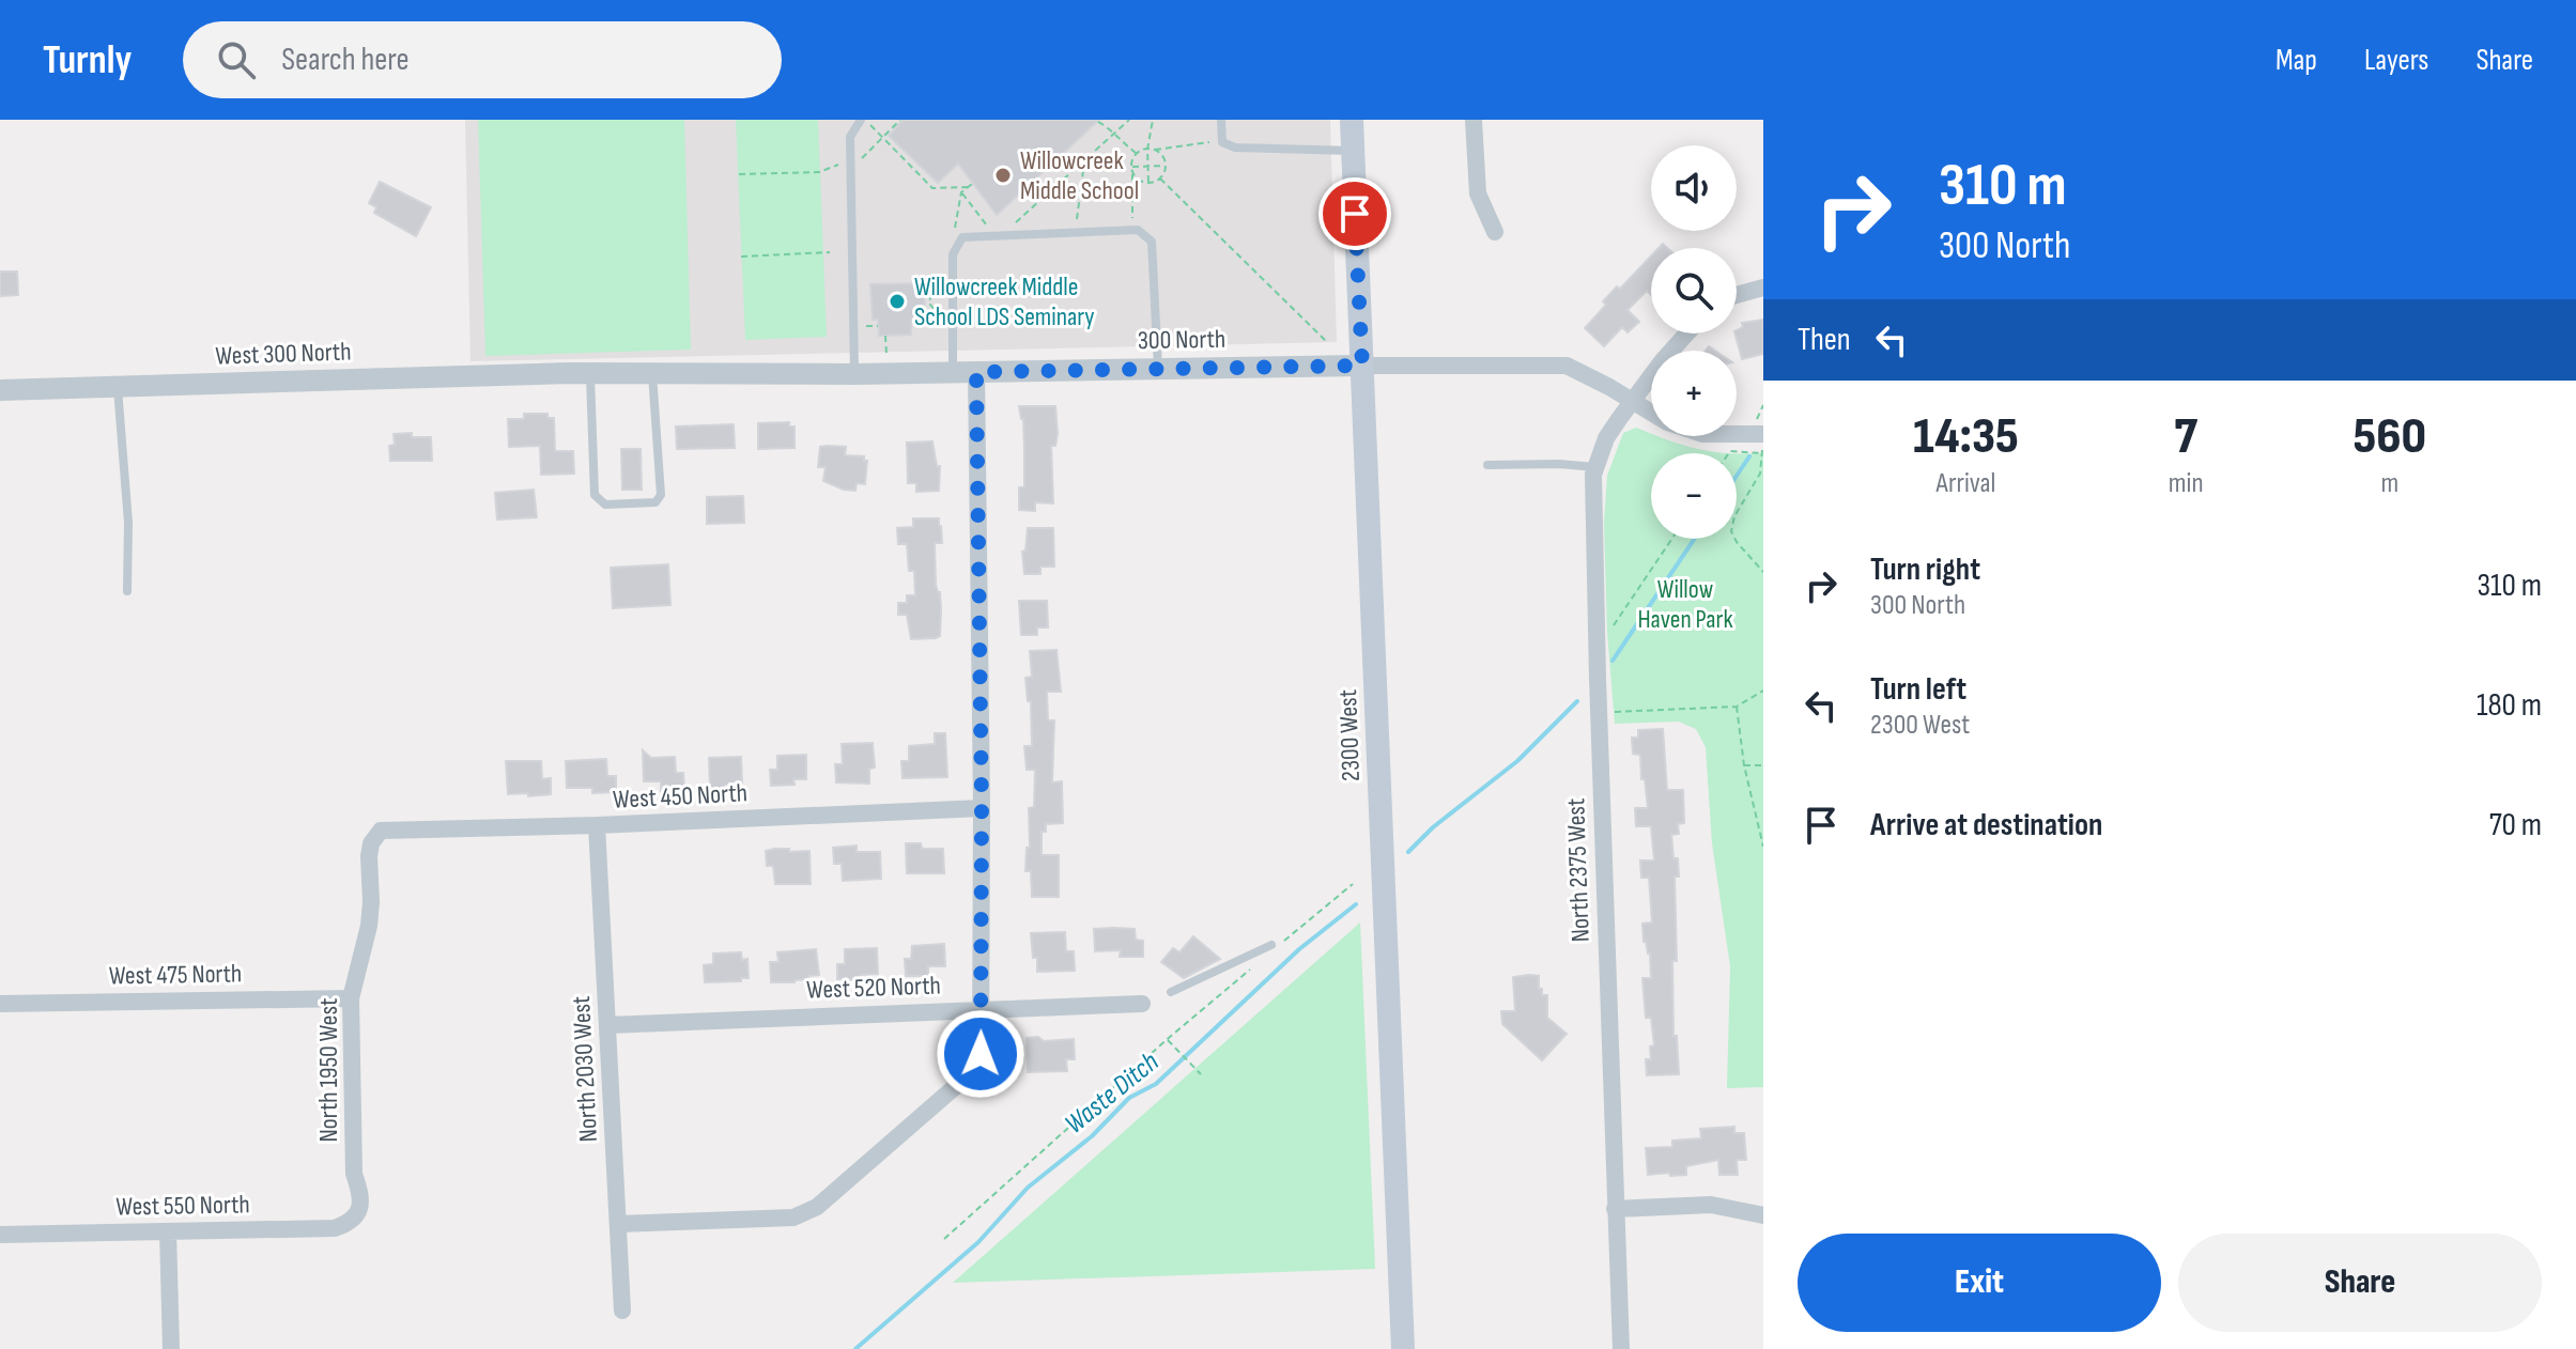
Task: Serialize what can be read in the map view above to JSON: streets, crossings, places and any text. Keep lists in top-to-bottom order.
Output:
{
  "streets": {
    "main road": ["2300 West"],
    "street": [
      "300 North",
      "West 300 North",
      "West 450 North",
      "North 2375 West",
      "West 475 North",
      "West 520 North",
      "North 2030 West",
      "North 1950 West",
      "West 550 North"
    ]
  },
  "crossings": [
    ["300 North", "West 300 North"],
    ["300 North", "2300 West"],
    ["300 North", "North 2375 West"],
    ["West 450 North", "North 2030 West"],
    ["West 450 North", "North 1950 West"],
    ["West 475 North", "North 1950 West"],
    ["West 520 North", "North 2030 West"],
    ["North 1950 West", "West 550 North"]
  ],
  "water": ["Waste Ditch"],
  "parks": ["Willow Haven Park"],
  "places": ["Willowcreek Middle School", "Willowcreek Middle School LDS Seminary"],
  "page": {
    "header": "Turnly",
    "search": "Search here",
    "nav": ["Map", "Layers", "Share"],
    "turn": ["310 m", "300 North"],
    "map_buttons": ["+", "−"],
    "then": "Then",
    "eta": [
      "14:35",
      "Arrival",
      "7",
      "min",
      "560",
      "m"
    ],
    "list": [
      {
        "name": "Turn right",
        "note": "300 North",
        "value": "310 m"
      },
      {
        "name": "Turn left",
        "note": "2300 West",
        "value": "180 m"
      },
      {
        "name": "Arrive at destination",
        "value": "70 m"
      }
    ],
    "buttons": ["Exit", "Share"]
  }
}
